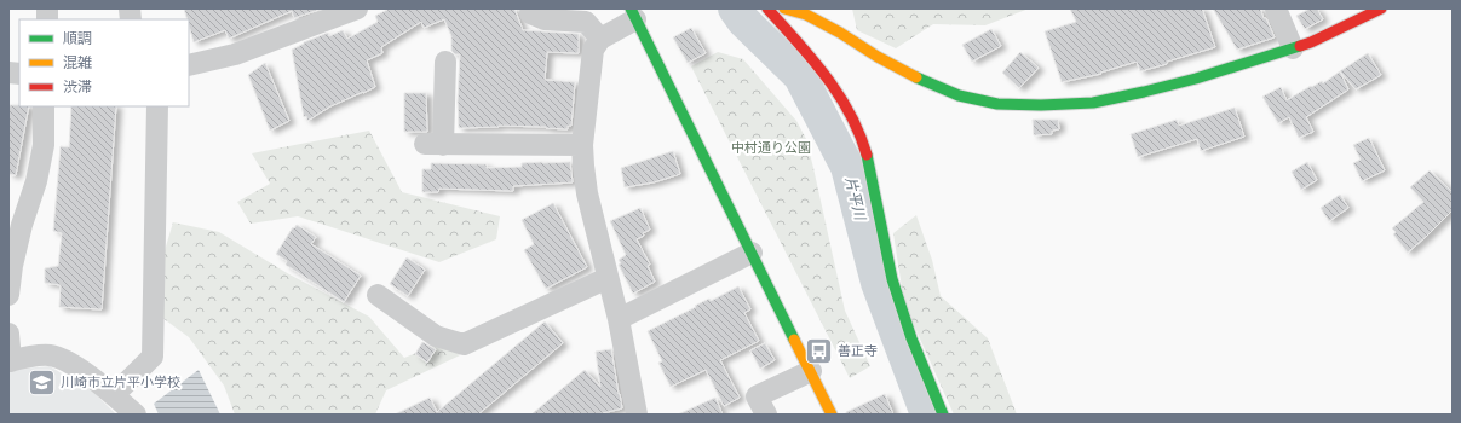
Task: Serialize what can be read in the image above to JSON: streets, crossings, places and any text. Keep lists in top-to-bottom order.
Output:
{
  "water": ["片平川"],
  "parks": ["中村通り公園"],
  "places": {
    "bus stop": ["善正寺"],
    "school or university": ["川崎市立片平小学校"]
  },
  "legend": ["順調", "混雑", "渋滞"]
}
